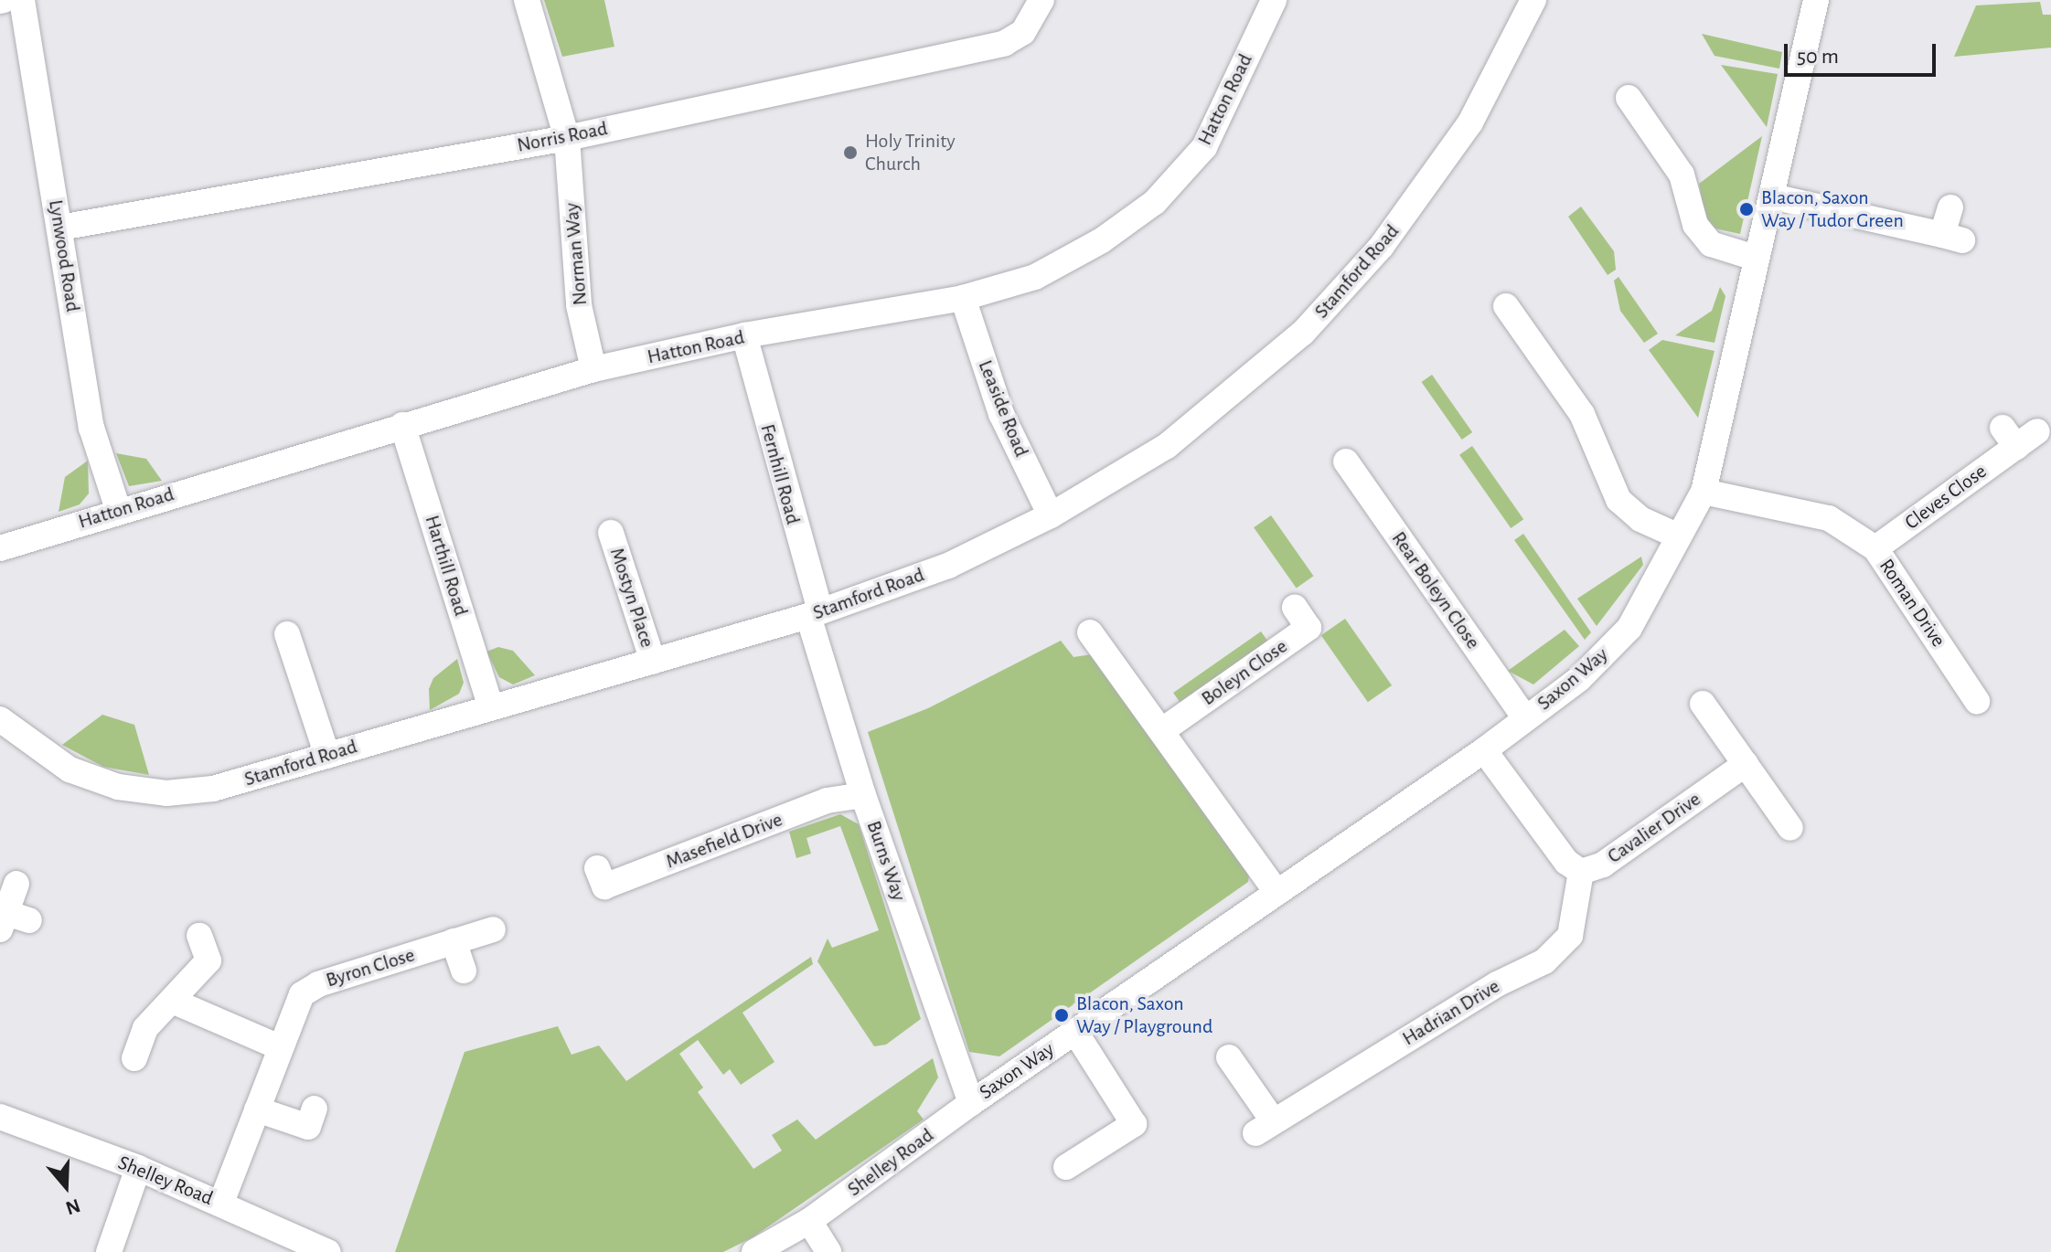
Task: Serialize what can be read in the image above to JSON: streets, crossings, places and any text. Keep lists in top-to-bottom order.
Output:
{
  "streets": {
    "street": [
      "Hatton Road",
      "Norris Road",
      "Norman Way",
      "Lynwood Road",
      "Stamford Road",
      "Leaside Road",
      "Fernhill Road",
      "Cleves Close",
      "Harthill Road",
      "Rear Boleyn Close",
      "Mostyn Place",
      "Roman Drive",
      "Boleyn Close",
      "Saxon Way",
      "Cavalier Drive",
      "Masefield Drive",
      "Burns Way",
      "Byron Close",
      "Hadrian Drive",
      "Shelley Road"
    ]
  },
  "crossings": [
    ["Hatton Road", "Norman Way"],
    ["Hatton Road", "Lynwood Road"],
    ["Hatton Road", "Leaside Road"],
    ["Hatton Road", "Fernhill Road"],
    ["Hatton Road", "Harthill Road"],
    ["Norris Road", "Norman Way"],
    ["Norris Road", "Lynwood Road"],
    ["Stamford Road", "Leaside Road"],
    ["Stamford Road", "Fernhill Road"],
    ["Stamford Road", "Harthill Road"],
    ["Stamford Road", "Mostyn Place"],
    ["Stamford Road", "Burns Way"],
    ["Fernhill Road", "Burns Way"],
    ["Cleves Close", "Roman Drive"],
    ["Rear Boleyn Close", "Saxon Way"],
    ["Roman Drive", "Saxon Way"],
    ["Saxon Way", "Burns Way"],
    ["Saxon Way", "Shelley Road"],
    ["Cavalier Drive", "Hadrian Drive"],
    ["Masefield Drive", "Burns Way"],
    ["Burns Way", "Shelley Road"],
    ["Byron Close", "Shelley Road"]
  ],
  "places": ["Holy Trinity Church", "Blacon, Saxon Way / Tudor Green", "Blacon, Saxon Way / Playground"],
  "scale_bar": "50 m",
  "north": "bottom"
}
